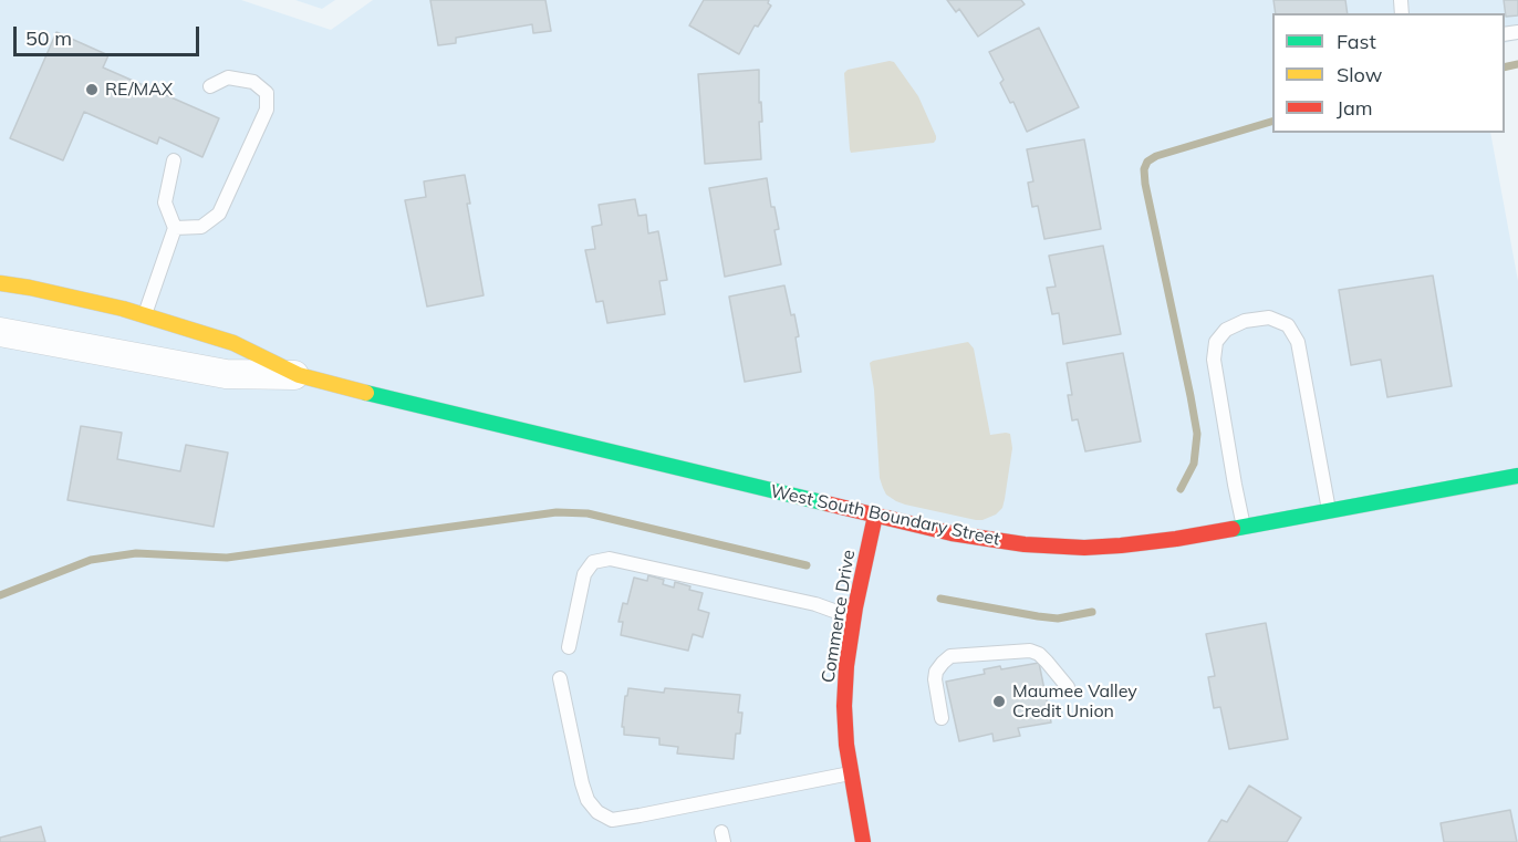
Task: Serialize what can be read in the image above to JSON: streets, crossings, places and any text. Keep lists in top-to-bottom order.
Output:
{
  "streets": {
    "street": ["West South Boundary Street", "Commerce Drive"]
  },
  "crossings": [
    ["West South Boundary Street", "Commerce Drive"]
  ],
  "places": ["RE/MAX", "Maumee Valley Credit Union"],
  "legend": ["Fast", "Slow", "Jam"],
  "scale_bar": "50 m"
}
